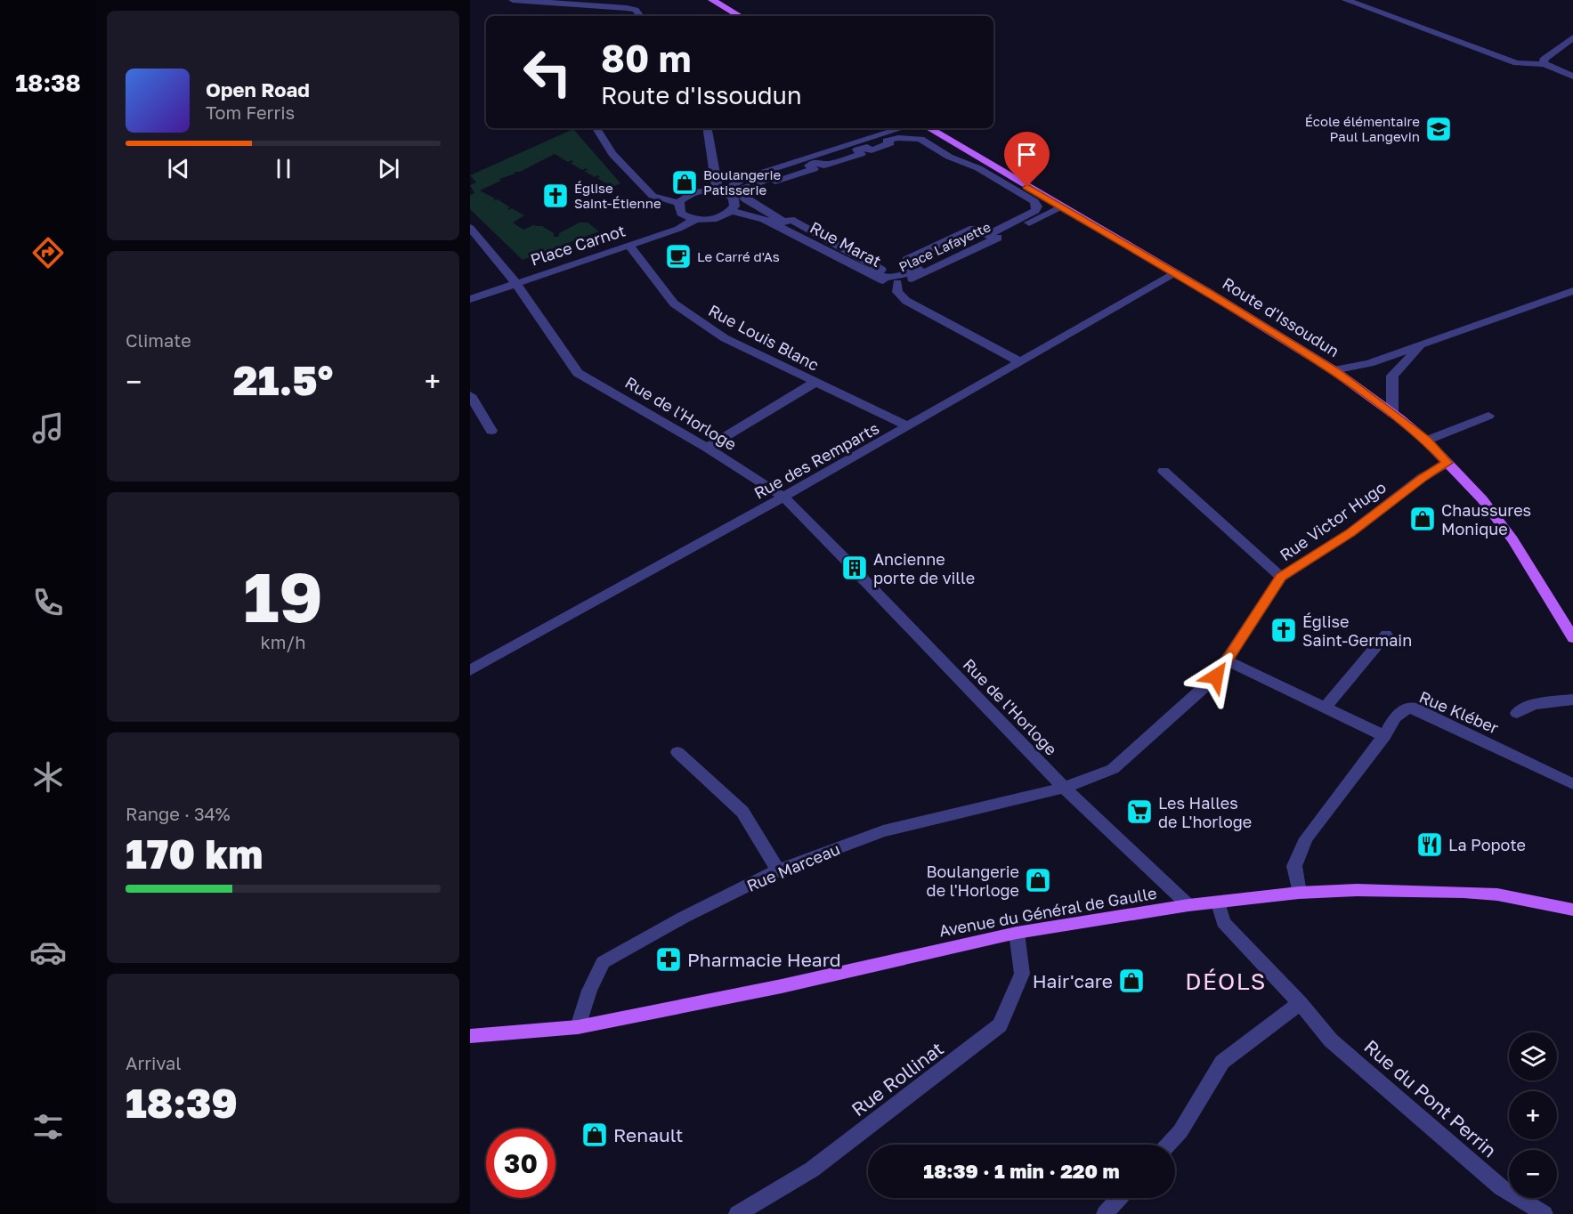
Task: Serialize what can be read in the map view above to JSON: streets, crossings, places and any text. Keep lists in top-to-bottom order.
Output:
{
  "streets": {
    "main road": ["Route d'Issoudun", "Avenue du Général de Gaulle"],
    "street": [
      "Rue Marat",
      "Place Carnot",
      "Place Lafayette",
      "Rue Louis Blanc",
      "Rue de l'Horloge",
      "Rue des Remparts",
      "Rue Victor Hugo",
      "Rue Kléber",
      "Rue Marceau",
      "Rue Rollinat",
      "Rue du Pont Perrin"
    ]
  },
  "crossings": [
    ["Rue Marat", "Place Carnot"],
    ["Rue Marat", "Place Lafayette"],
    ["Place Carnot", "Rue Louis Blanc"],
    ["Place Carnot", "Rue de l'Horloge"],
    ["Place Lafayette", "Route d'Issoudun"],
    ["Route d'Issoudun", "Rue des Remparts"],
    ["Route d'Issoudun", "Rue Victor Hugo"],
    ["Rue Louis Blanc", "Rue des Remparts"],
    ["Rue de l'Horloge", "Rue des Remparts"],
    ["Rue de l'Horloge", "Rue Victor Hugo"],
    ["Rue de l'Horloge", "Rue Marceau"],
    ["Rue de l'Horloge", "Avenue du Général de Gaulle"],
    ["Rue Victor Hugo", "Rue Marceau"],
    ["Rue Kléber", "Avenue du Général de Gaulle"],
    ["Rue Marceau", "Avenue du Général de Gaulle"],
    ["Avenue du Général de Gaulle", "Rue Rollinat"],
    ["Avenue du Général de Gaulle", "Rue du Pont Perrin"]
  ],
  "districts": ["DÉOLS"],
  "places": {
    "school or university": ["École élémentaire Paul Langevin"],
    "shop": [
      "Boulangerie Patisserie",
      "Chaussures Monique",
      "Boulangerie de l'Horloge",
      "Hair'care",
      "Renault"
    ],
    "church": ["Église Saint-Étienne", "Église Saint-Germain"],
    "cafe": ["Le Carré d'As"],
    "building": ["Ancienne porte de ville"],
    "supermarket": ["Les Halles de L'horloge"],
    "restaurant": ["La Popote"],
    "pharmacy": ["Pharmacie Heard"]
  },
  "page": {
    "tabs": "18:38",
    "turn": ["80 m", "Route d'Issoudun"],
    "song": ["Open Road", "Tom Ferris"],
    "tile": [
      "Climate",
      ["19", "km/h"],
      ["Range · 34%", "170 km"],
      ["Arrival", "18:39"]
    ],
    "heat": ["−", "21.5°", "+"],
    "map_buttons": ["+", "−"],
    "limit": "30",
    "trip": "18:39 · 1 min · 220 m"
  }
}
